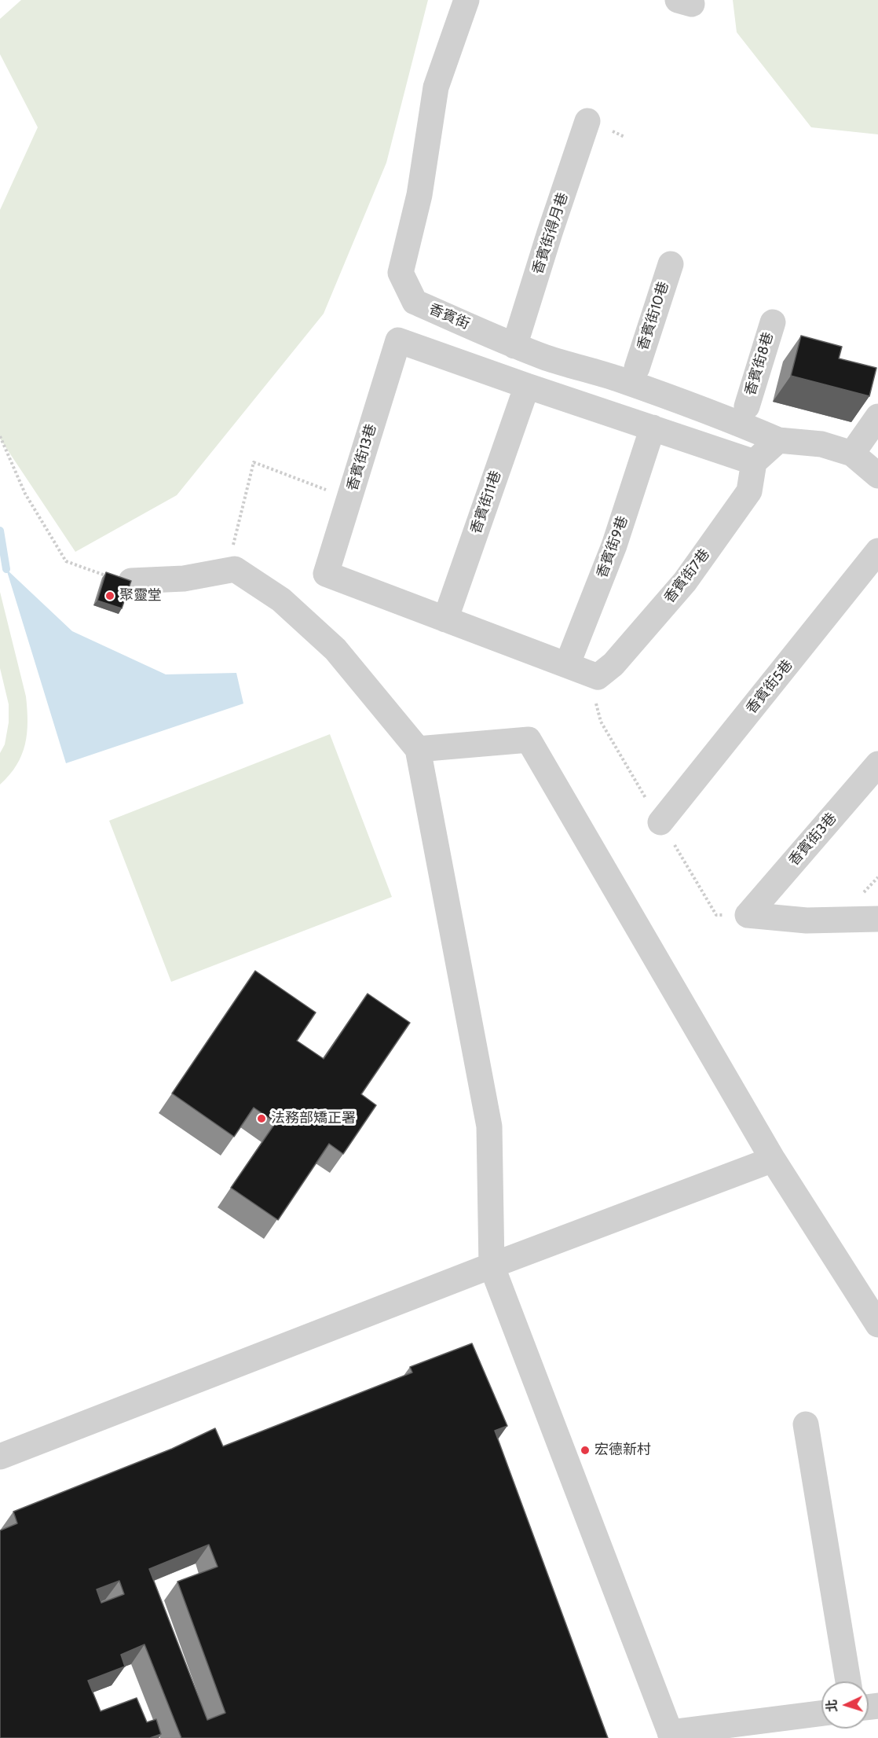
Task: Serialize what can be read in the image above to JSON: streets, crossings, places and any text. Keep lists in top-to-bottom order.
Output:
{
  "streets": {
    "street": [
      "香賓街得月巷",
      "香賓街10巷",
      "香賓街",
      "香賓街8巷",
      "香賓街13巷",
      "香賓街11巷",
      "香賓街9巷",
      "香賓街7巷",
      "香賓街5巷",
      "香賓街3巷"
    ]
  },
  "crossings": [
    ["香賓街得月巷", "香賓街"],
    ["香賓街13巷", "香賓街11巷"]
  ],
  "places": ["聚靈堂", "法務部矯正署", "宏德新村"],
  "north": "left"
}
